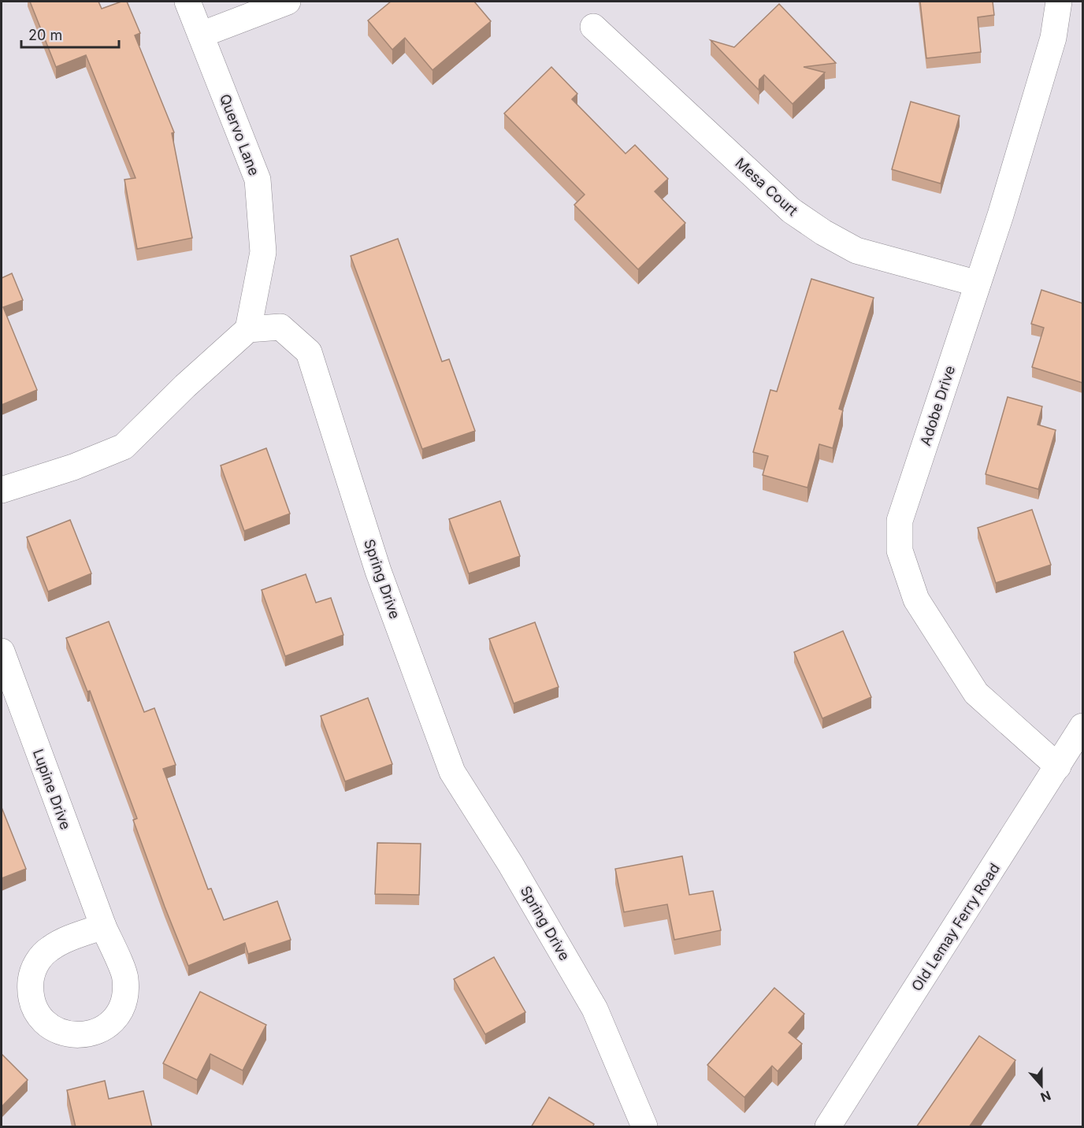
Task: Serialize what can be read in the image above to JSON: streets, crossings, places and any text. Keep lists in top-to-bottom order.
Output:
{
  "streets": {
    "street": [
      "Quervo Lane",
      "Mesa Court",
      "Adobe Drive",
      "Spring Drive",
      "Lupine Drive",
      "Old Lemay Ferry Road"
    ]
  },
  "crossings": [
    ["Quervo Lane", "Spring Drive"],
    ["Mesa Court", "Adobe Drive"],
    ["Adobe Drive", "Old Lemay Ferry Road"]
  ],
  "scale_bar": "20 m",
  "north": "bottom"
}
